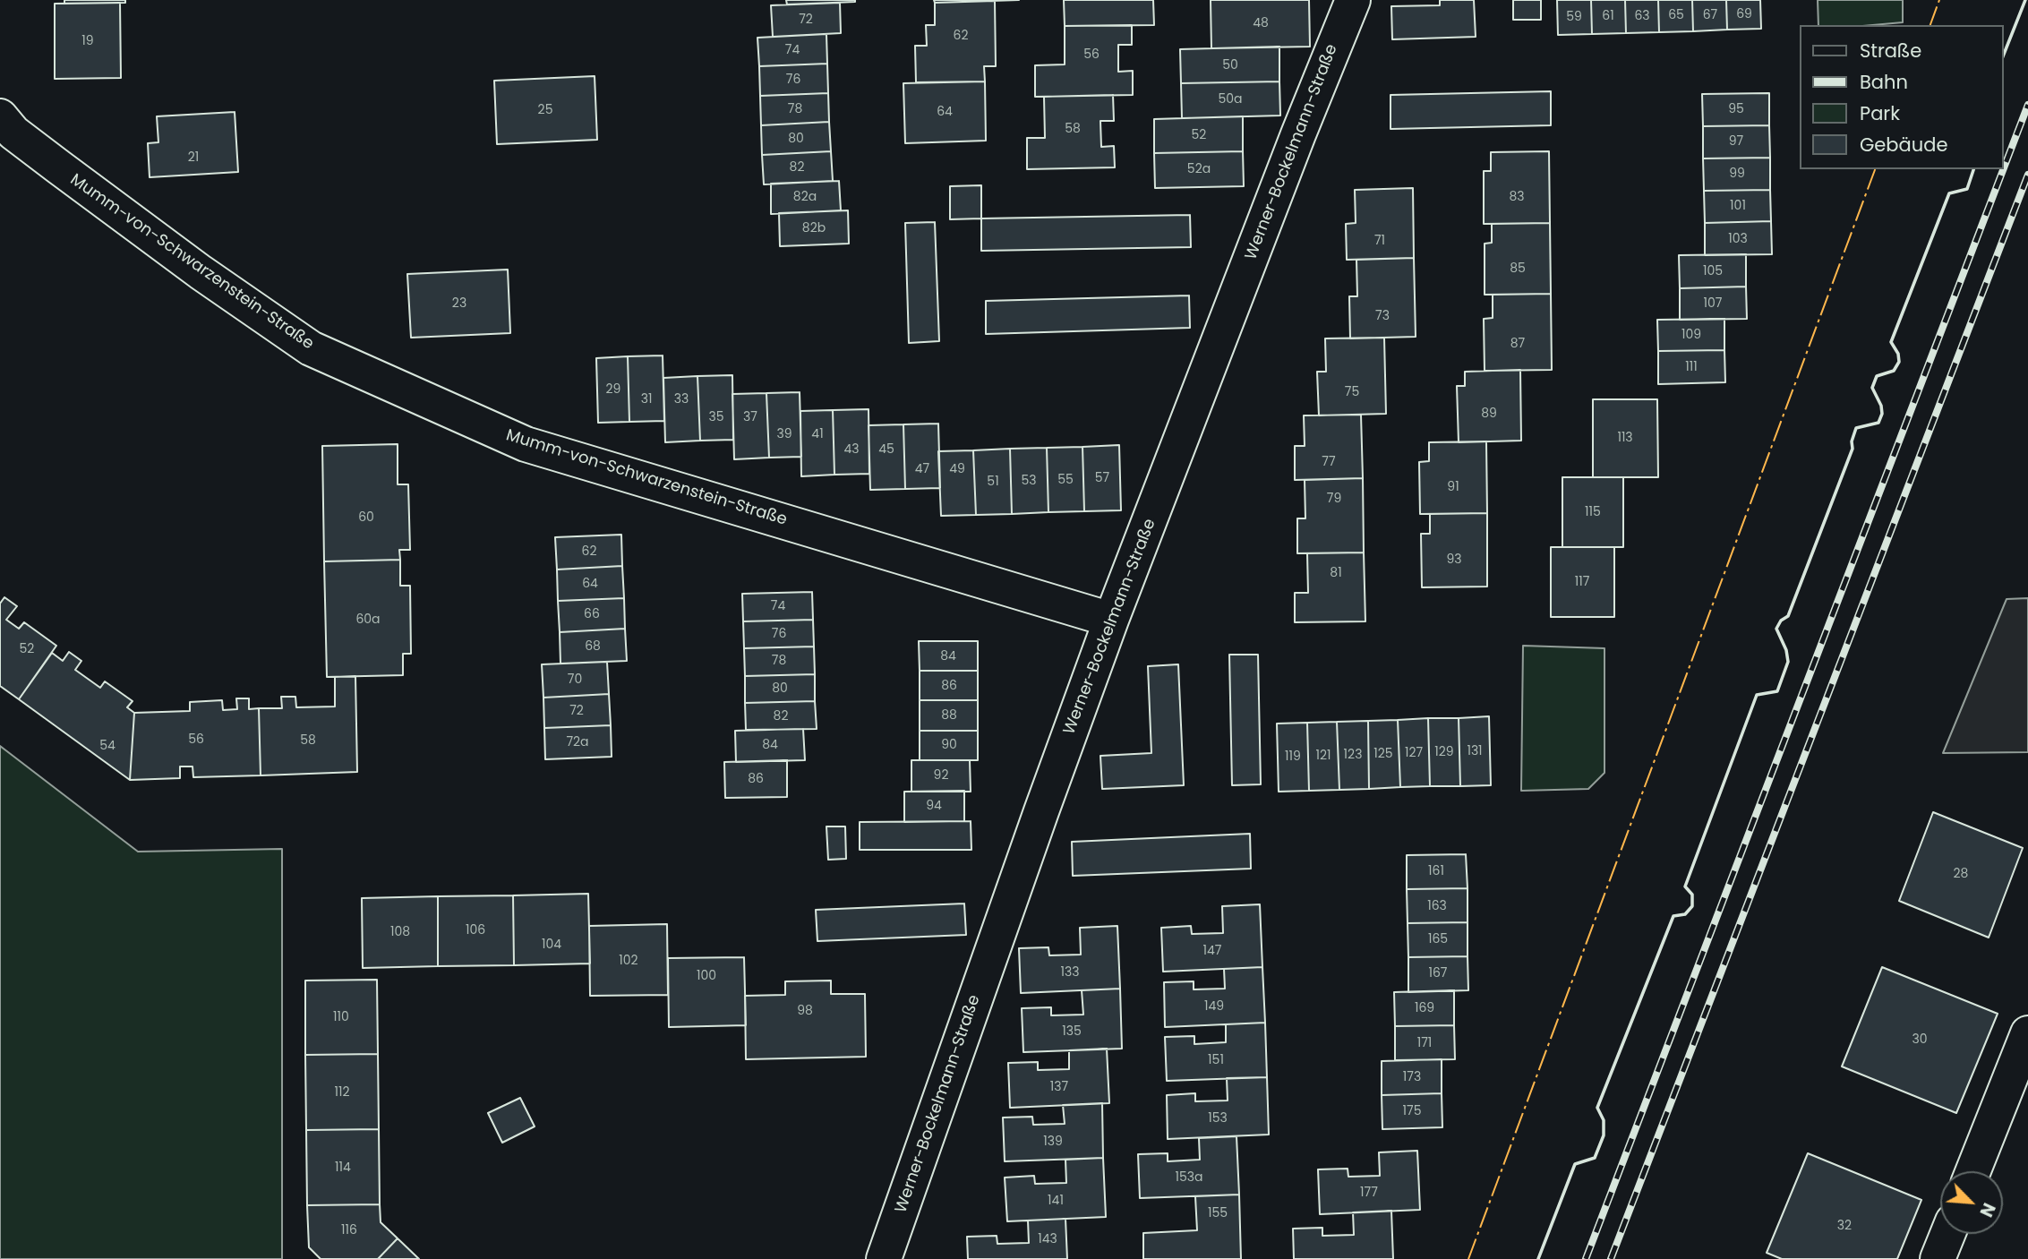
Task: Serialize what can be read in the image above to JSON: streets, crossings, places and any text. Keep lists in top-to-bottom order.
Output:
{
  "streets": {
    "street": ["Werner-Bockelmann-Straße", "Mumm-von-Schwarzenstein-Straße"]
  },
  "crossings": [
    ["Werner-Bockelmann-Straße", "Mumm-von-Schwarzenstein-Straße"]
  ],
  "house_numbers": [
    "69",
    "65",
    "67",
    "61",
    "63",
    "59",
    "72",
    "48",
    "62",
    "19",
    "74",
    "56",
    "50",
    "76",
    "50a",
    "78",
    "95",
    "25",
    "64",
    "58",
    "52",
    "80",
    "97",
    "21",
    "82",
    "52a",
    "99",
    "82a",
    "83",
    "101",
    "82b",
    "103",
    "71",
    "85",
    "105",
    "23",
    "107",
    "73",
    "109",
    "87",
    "111",
    "29",
    "75",
    "31",
    "33",
    "89",
    "35",
    "37",
    "39",
    "41",
    "113",
    "43",
    "45",
    "77",
    "47",
    "49",
    "57",
    "55",
    "53",
    "51",
    "91",
    "79",
    "115",
    "60",
    "62",
    "93",
    "81",
    "117",
    "64",
    "74",
    "66",
    "60a",
    "76",
    "68",
    "52",
    "84",
    "78",
    "70",
    "86",
    "80",
    "72",
    "88",
    "82",
    "56",
    "58",
    "72a",
    "84",
    "90",
    "54",
    "131",
    "129",
    "127",
    "125",
    "123",
    "121",
    "119",
    "92",
    "86",
    "94",
    "161",
    "28",
    "163",
    "106",
    "108",
    "165",
    "104",
    "147",
    "102",
    "133",
    "167",
    "100",
    "149",
    "169",
    "98",
    "110",
    "135",
    "30",
    "171",
    "151",
    "173",
    "137",
    "112",
    "175",
    "153",
    "139",
    "114",
    "153a",
    "177",
    "141",
    "155",
    "32",
    "116",
    "143"
  ],
  "legend": [
    "Straße",
    "Bahn",
    "Park",
    "Gebäude"
  ],
  "north": "bottom right"
}
